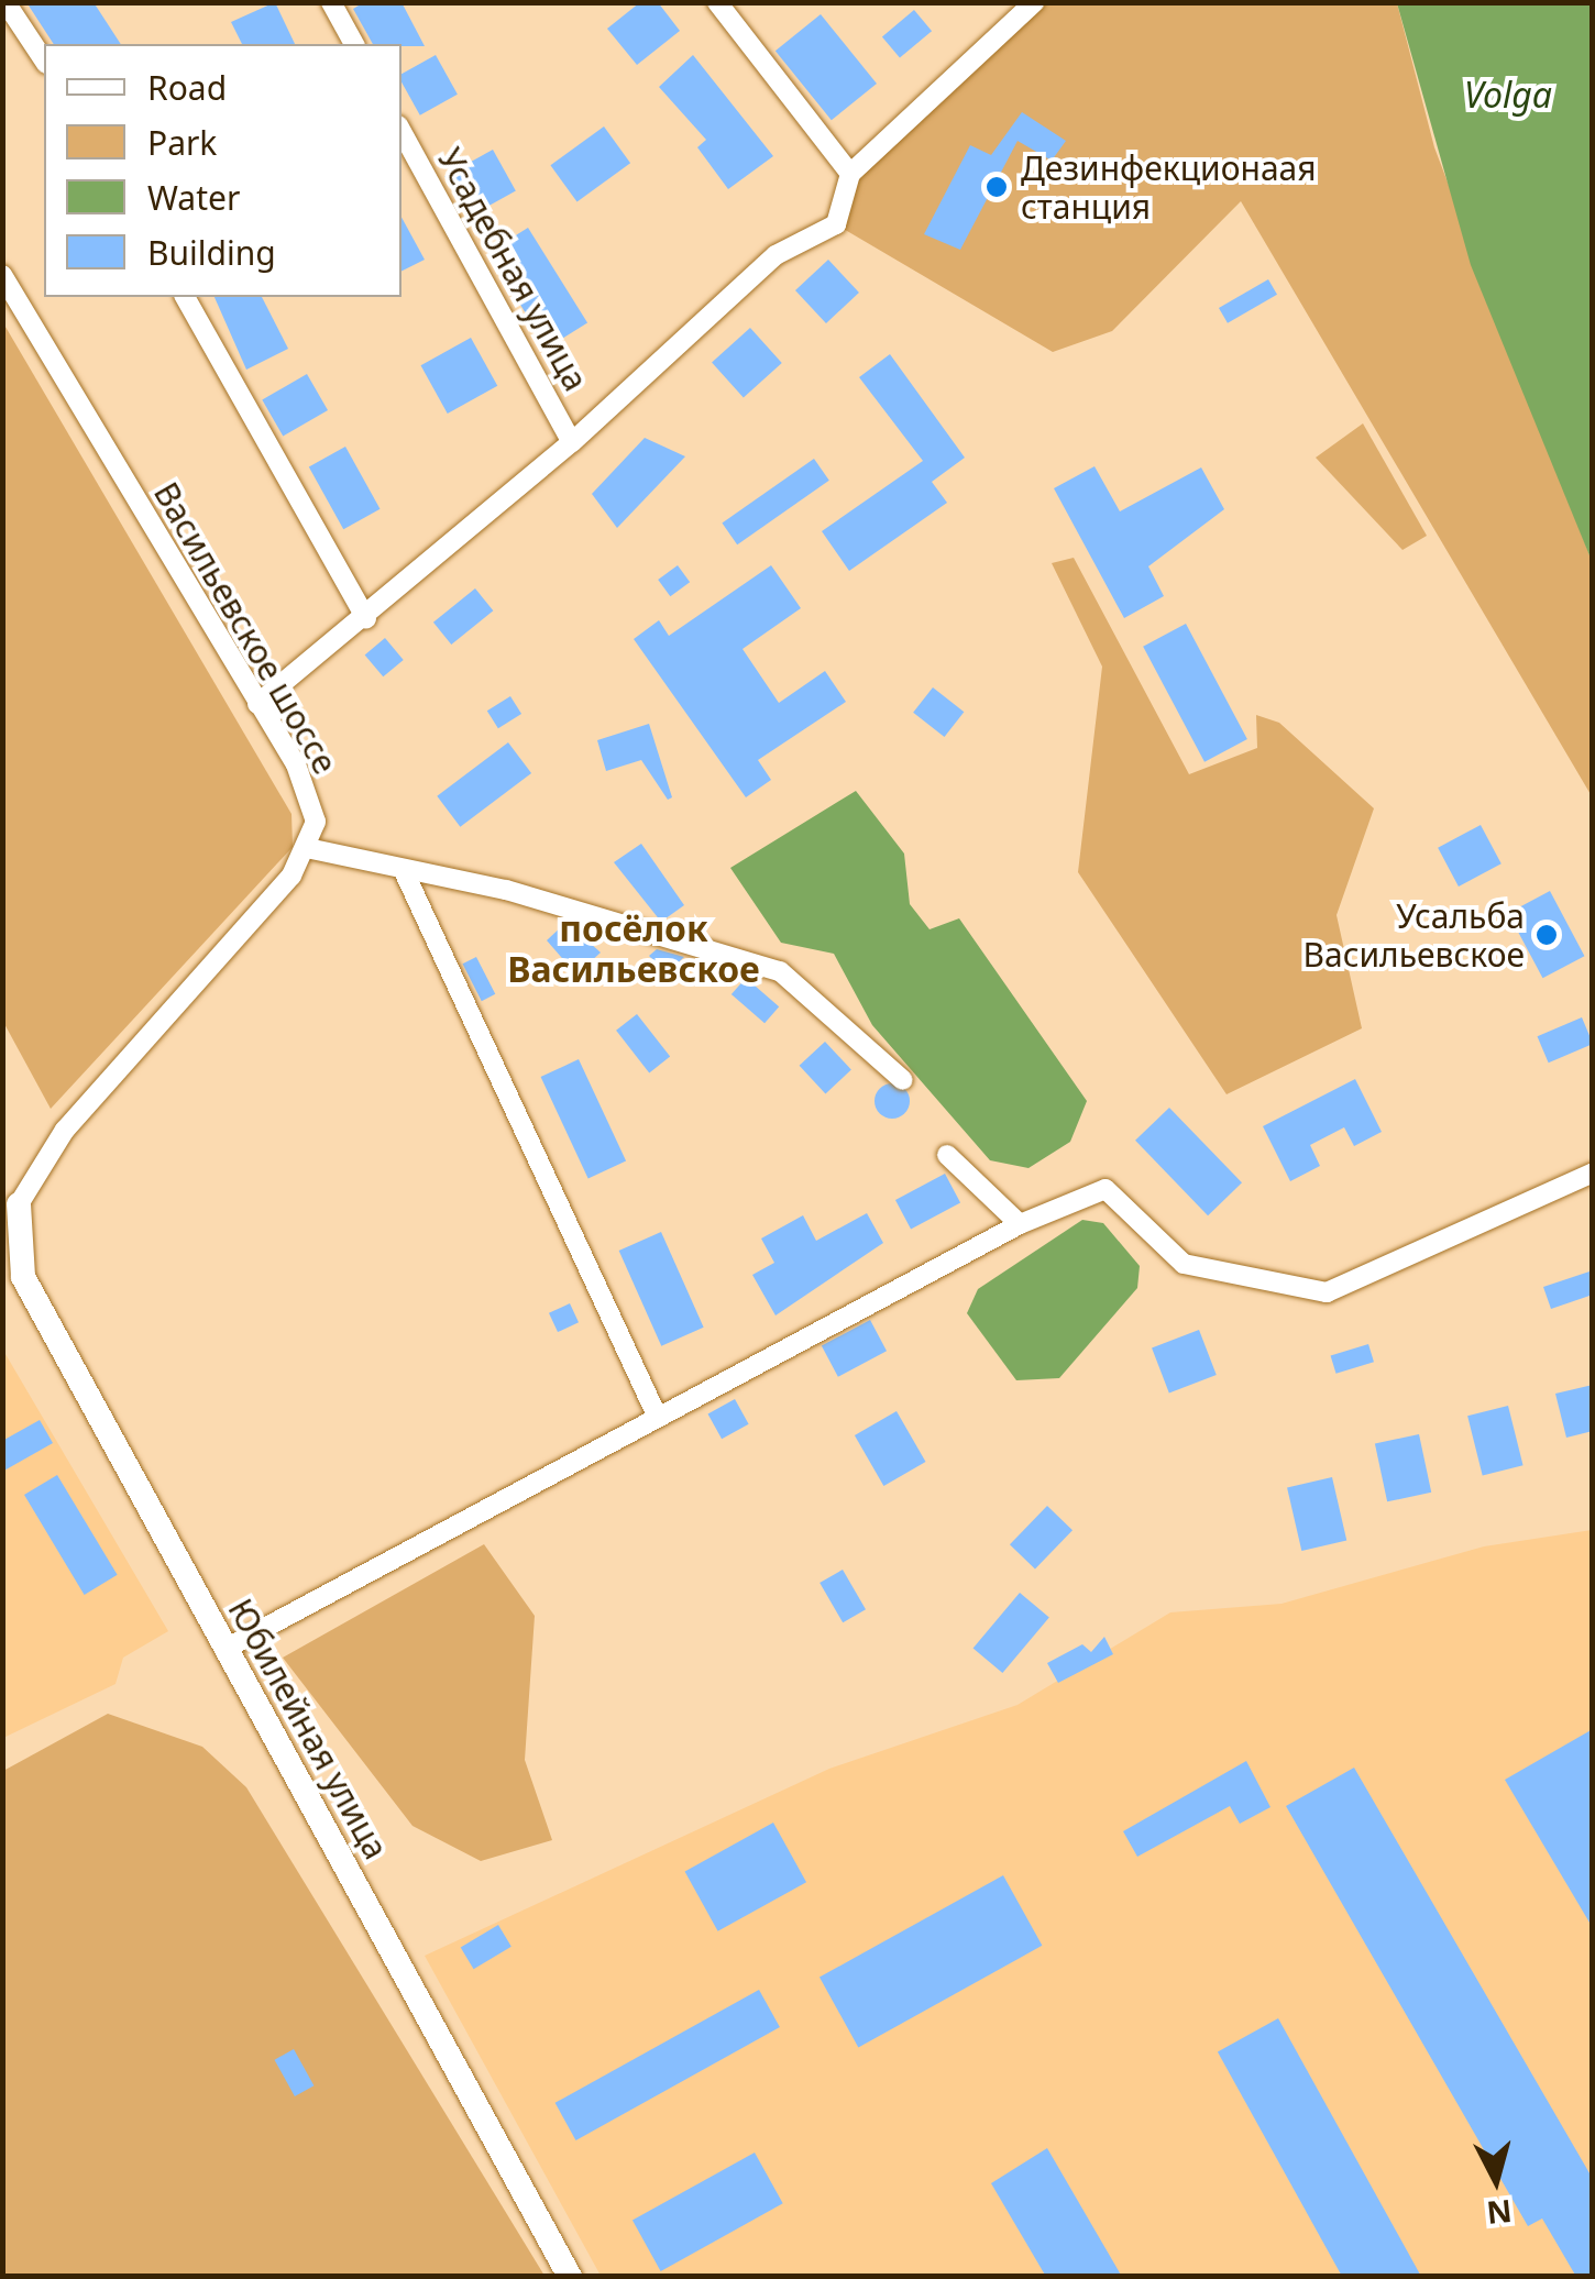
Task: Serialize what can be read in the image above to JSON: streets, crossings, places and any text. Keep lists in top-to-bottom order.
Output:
{
  "streets": {
    "street": ["Усадебная улица", "Васильевское шоссе", "Юбилейная улица"]
  },
  "districts": ["посёлок Васильевское"],
  "water": ["Volga"],
  "places": ["Дезинфекционаая станция", "Усальба Васильевское"],
  "legend": [
    "Road",
    "Park",
    "Water",
    "Building"
  ],
  "north": "bottom"
}
